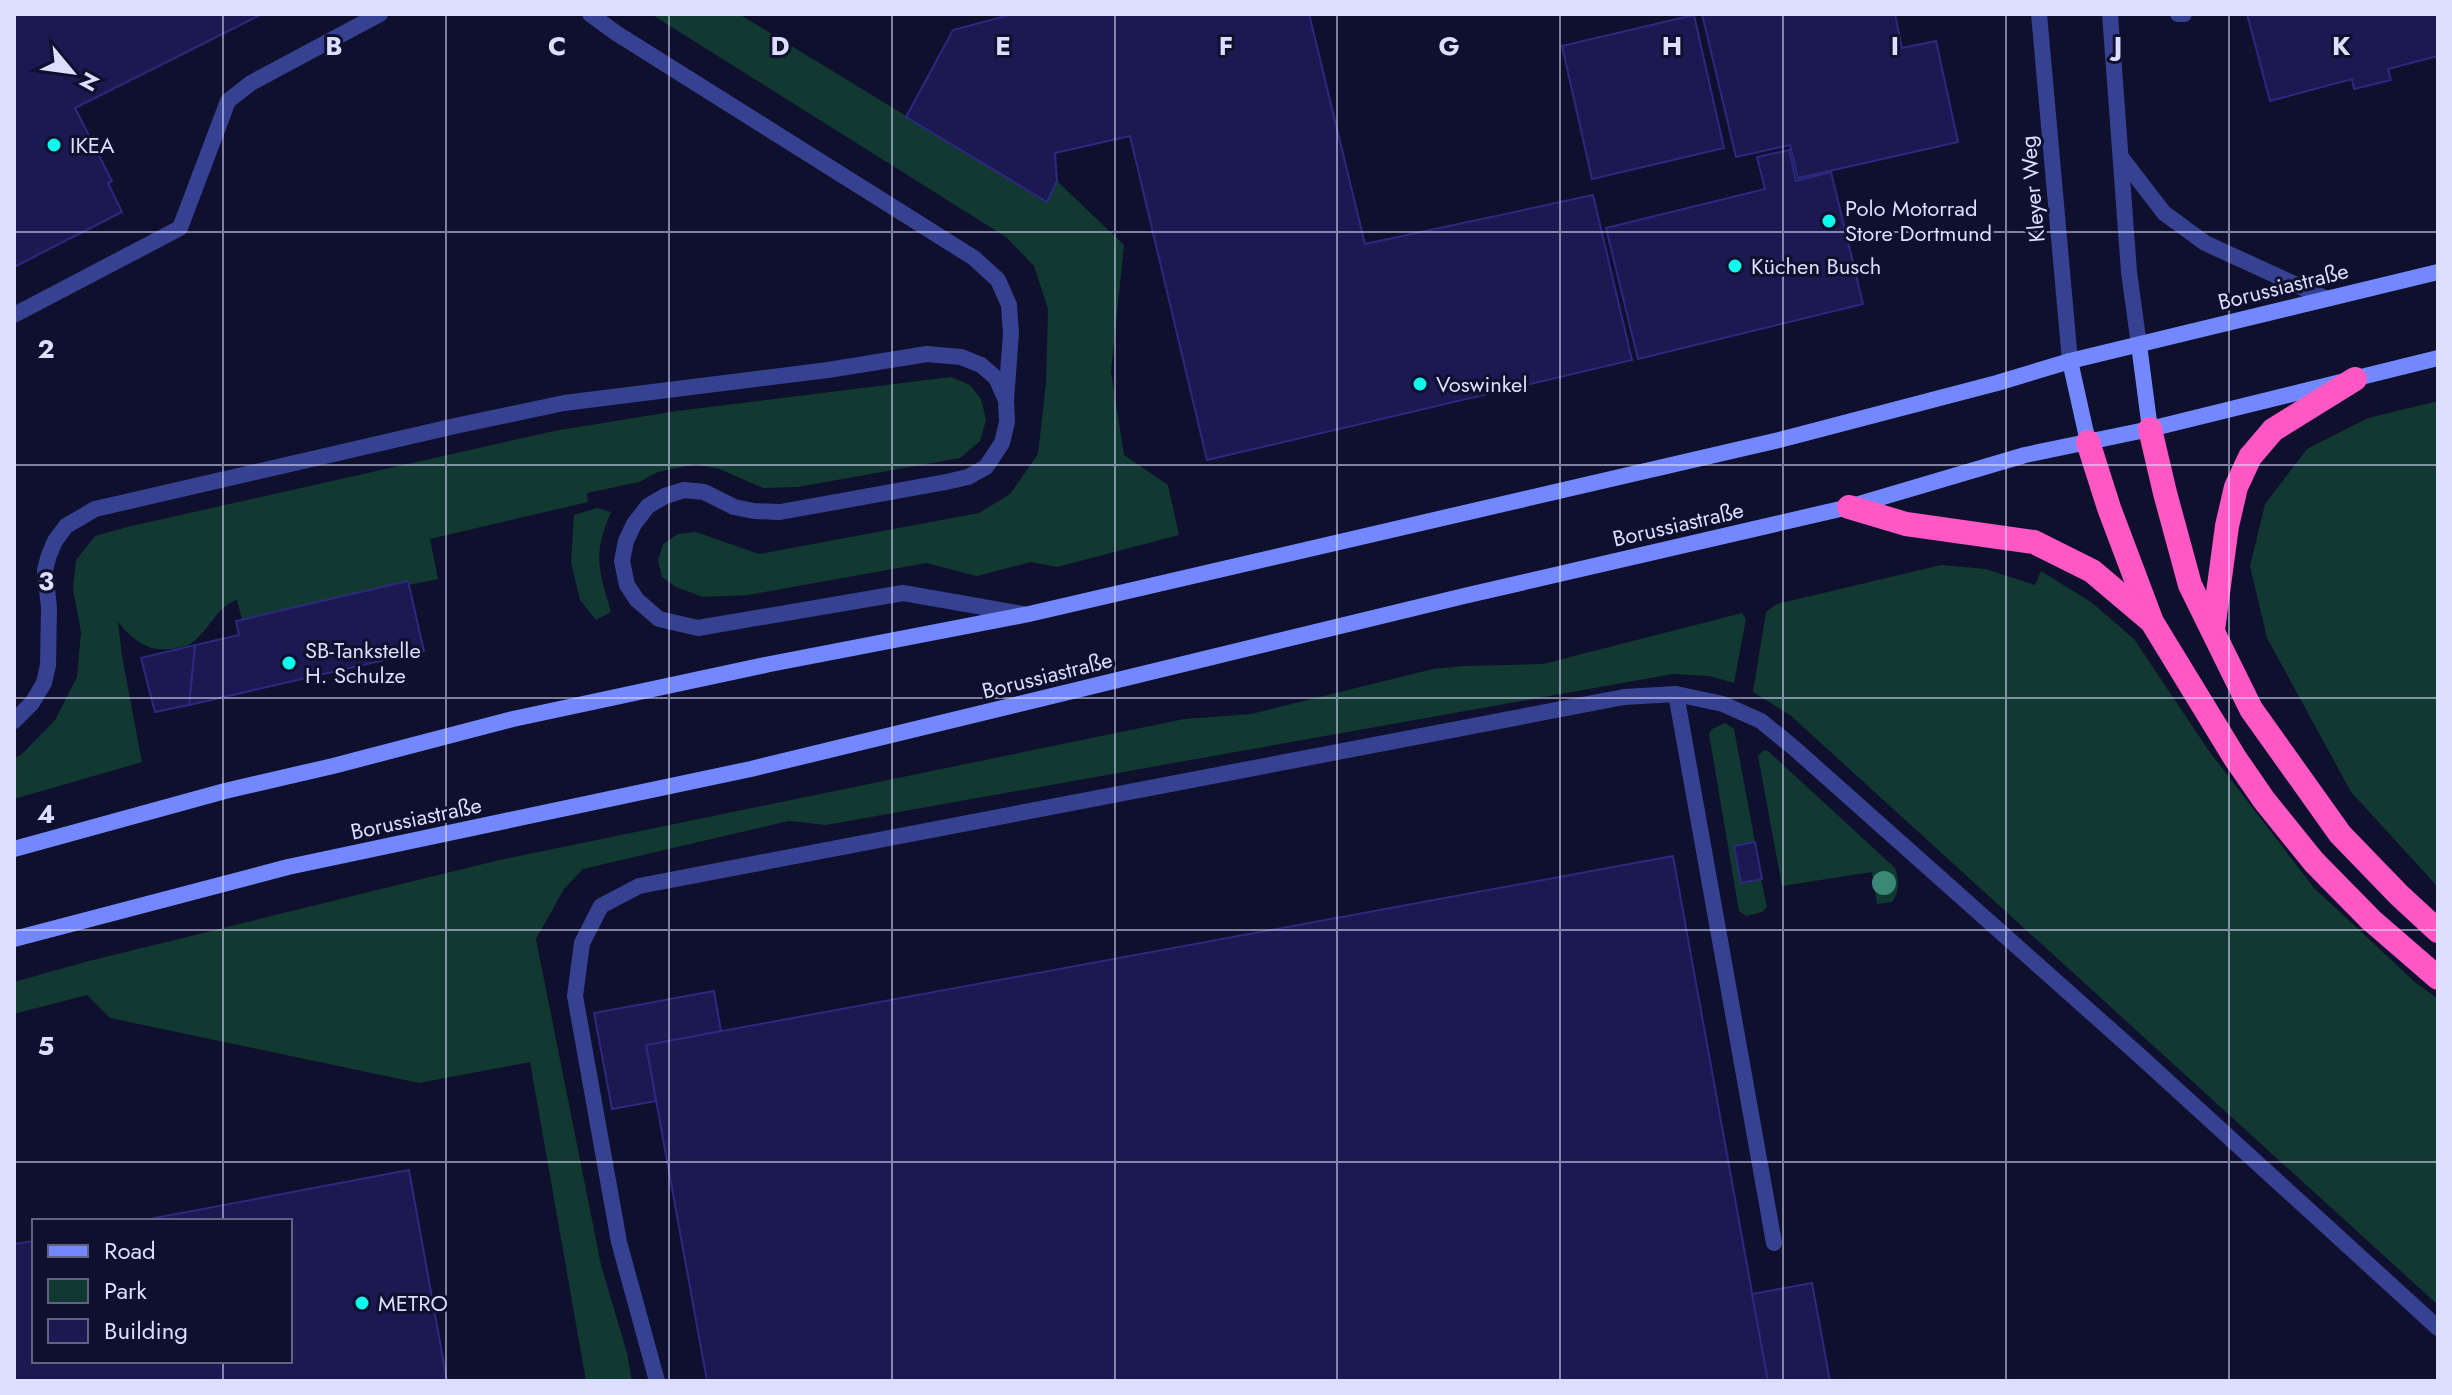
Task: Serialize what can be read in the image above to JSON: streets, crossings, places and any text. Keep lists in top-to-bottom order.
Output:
{
  "streets": {
    "main road": ["Borussiastraße"],
    "street": ["Kleyer Weg"]
  },
  "crossings": [
    ["Kleyer Weg", "Borussiastraße"]
  ],
  "places": [
    "IKEA",
    "Polo Motorrad Store Dortmund",
    "Küchen Busch",
    "Voswinkel",
    "SB-Tankstelle H. Schulze",
    "METRO"
  ],
  "legend": ["Road", "Park", "Building"],
  "north": "bottom right",
  "grid": {
    "columns": [
      "B",
      "C",
      "D",
      "E",
      "F",
      "G",
      "H",
      "I",
      "J",
      "K"
    ],
    "rows": [
      "2",
      "3",
      "4",
      "5"
    ]
  }
}
